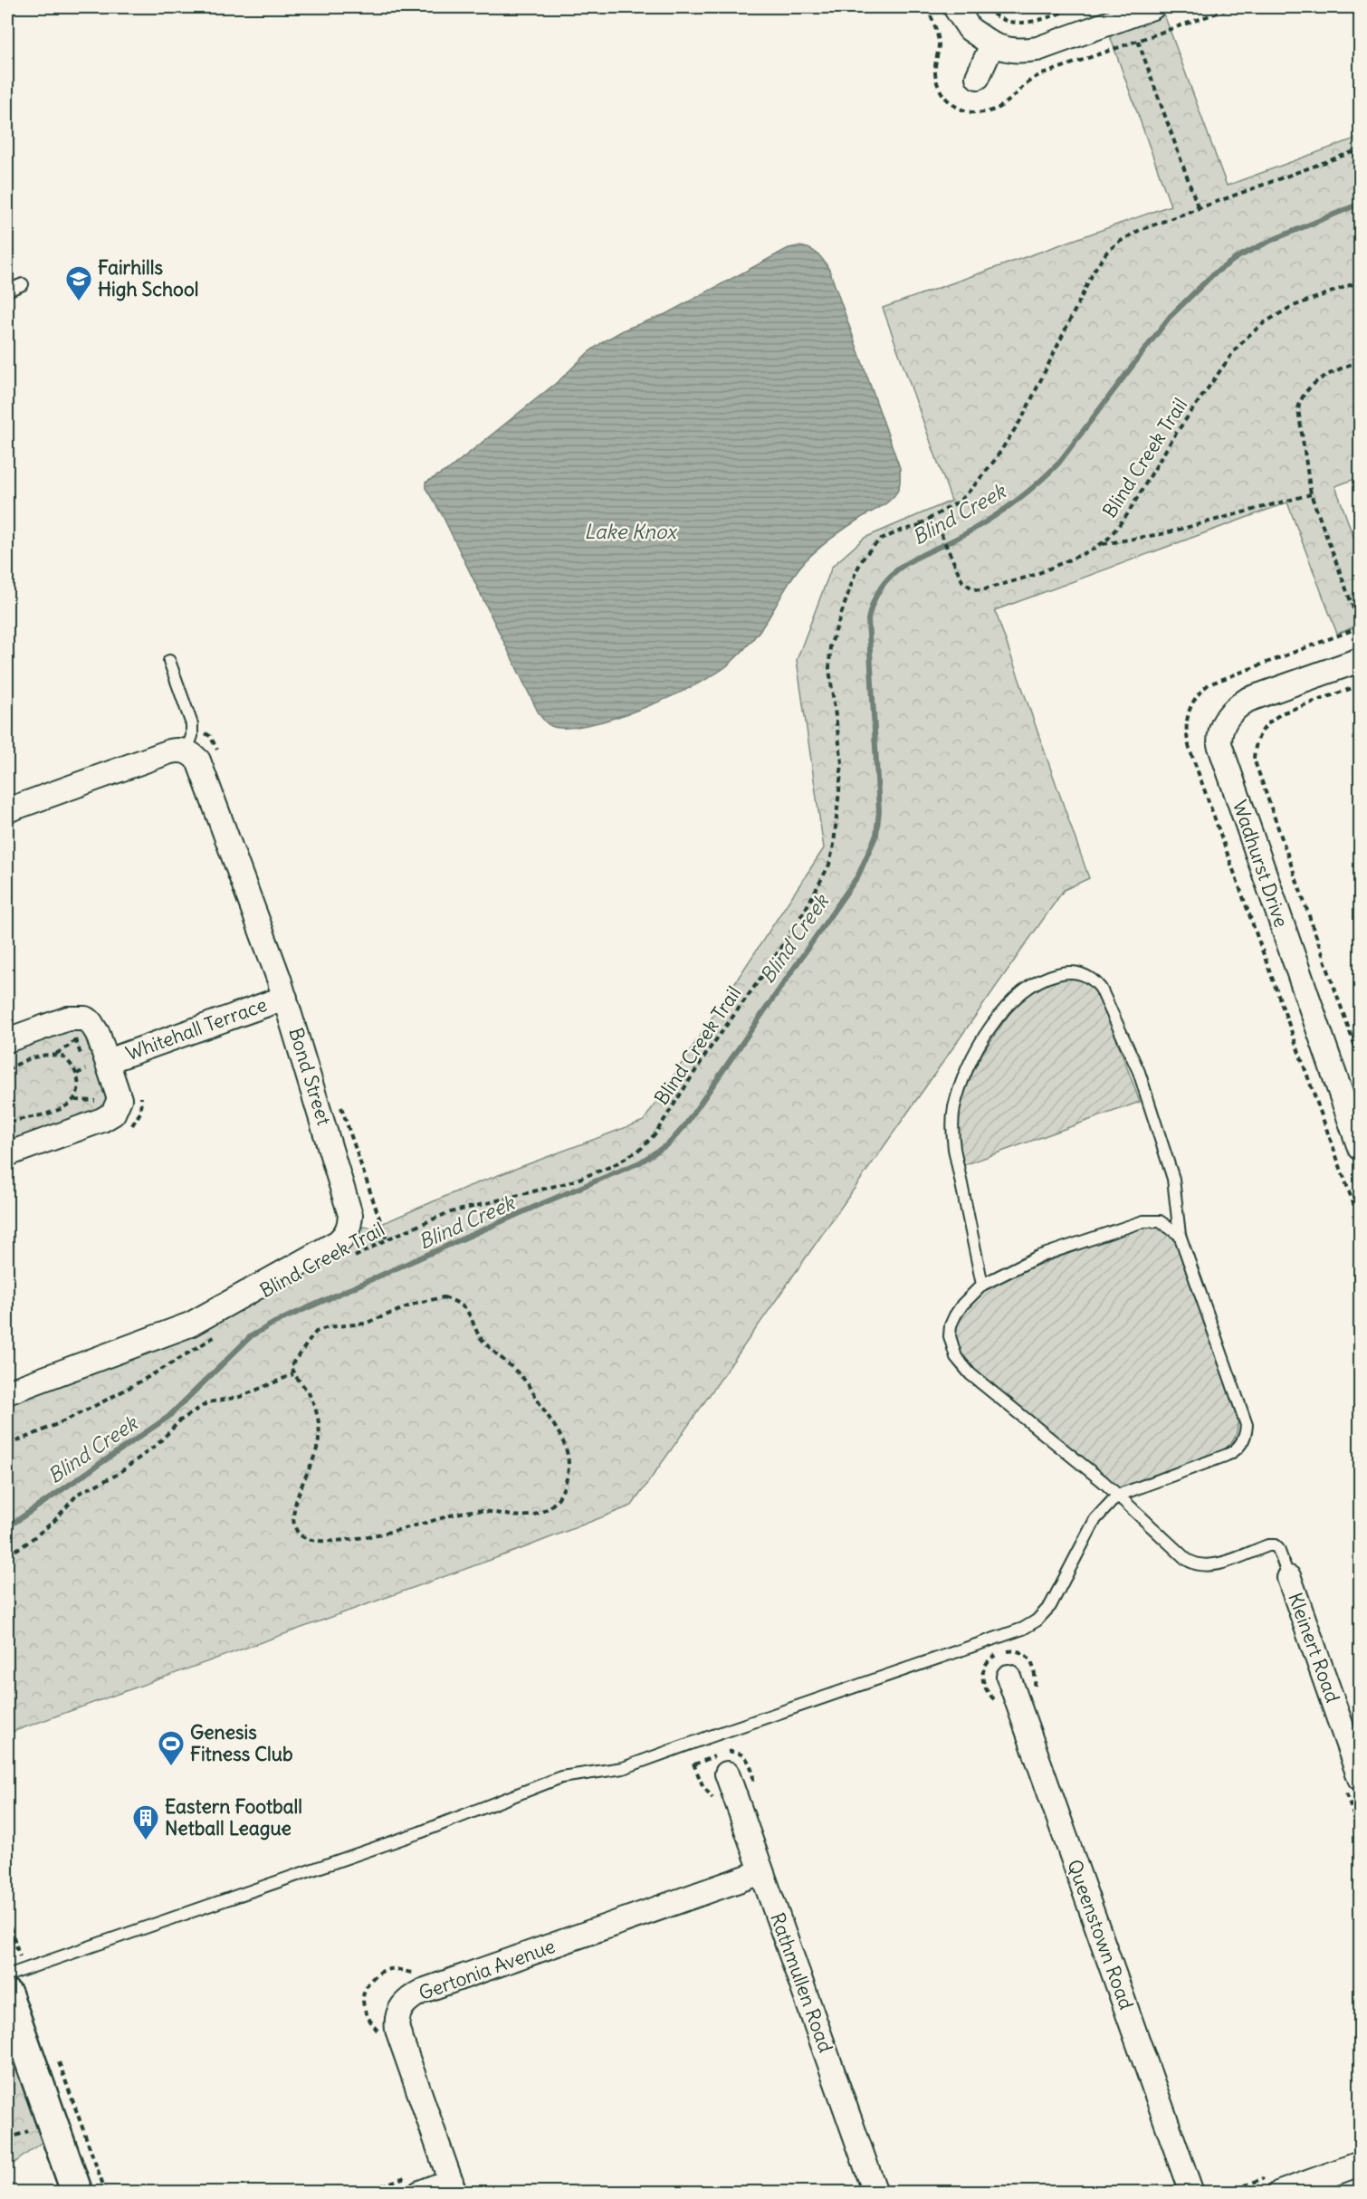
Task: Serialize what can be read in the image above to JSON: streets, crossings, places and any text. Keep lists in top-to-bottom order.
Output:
{
  "streets": {
    "street": [
      "Wadhurst Drive",
      "Whitehall Terrace",
      "Bond Street",
      "Kleinert Road",
      "Queenstown Road",
      "Gertonia Avenue",
      "Rathmullen Road"
    ],
    "path": ["Blind Creek Trail"]
  },
  "crossings": [
    ["Whitehall Terrace", "Bond Street"],
    ["Gertonia Avenue", "Rathmullen Road"]
  ],
  "water": ["Blind Creek", "Lake Knox"],
  "places": {
    "school or university": ["Fairhills High School"],
    "sports": ["Genesis Fitness Club"],
    "building": ["Eastern Football Netball League"]
  }
}
